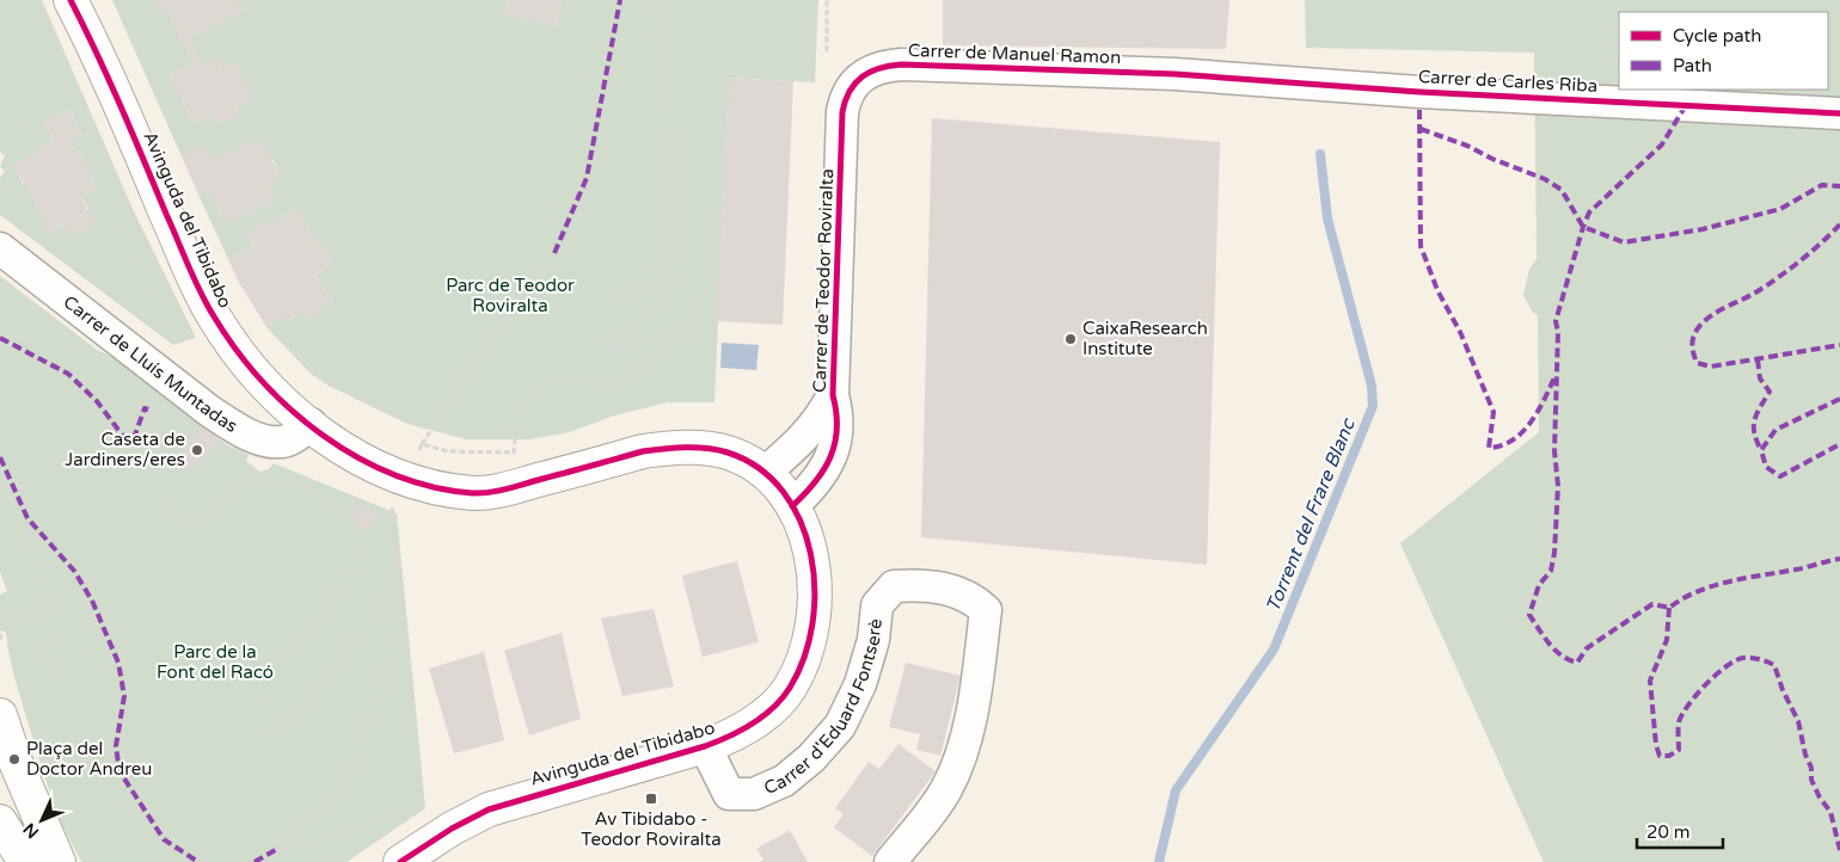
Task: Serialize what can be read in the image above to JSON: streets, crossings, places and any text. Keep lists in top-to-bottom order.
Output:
{
  "streets": {
    "street": [
      "Carrer de Manuel Ramon",
      "Carrer de Carles Riba",
      "Avinguda del Tibidabo",
      "Carrer de Teodor Roviralta",
      "Carrer de Lluís Muntadas",
      "Carrer d'Eduard Fontserè"
    ]
  },
  "crossings": [
    ["Carrer de Manuel Ramon", "Carrer de Carles Riba"],
    ["Carrer de Manuel Ramon", "Carrer de Teodor Roviralta"],
    ["Avinguda del Tibidabo", "Carrer de Teodor Roviralta"],
    ["Avinguda del Tibidabo", "Carrer de Lluís Muntadas"],
    ["Avinguda del Tibidabo", "Carrer d'Eduard Fontserè"]
  ],
  "water": ["Torrent del Frare Blanc"],
  "parks": ["Parc de Teodor Roviralta", "Parc de la Font del Racó"],
  "places": {
    "other": ["CaixaResearch Institute", "Caseta de Jardiners/eres", "Plaça del Doctor Andreu"],
    "transit": ["Av Tibidabo - Teodor Roviralta"]
  },
  "legend": ["Cycle path", "Path"],
  "scale_bar": "20 m",
  "north": "bottom left"
}
